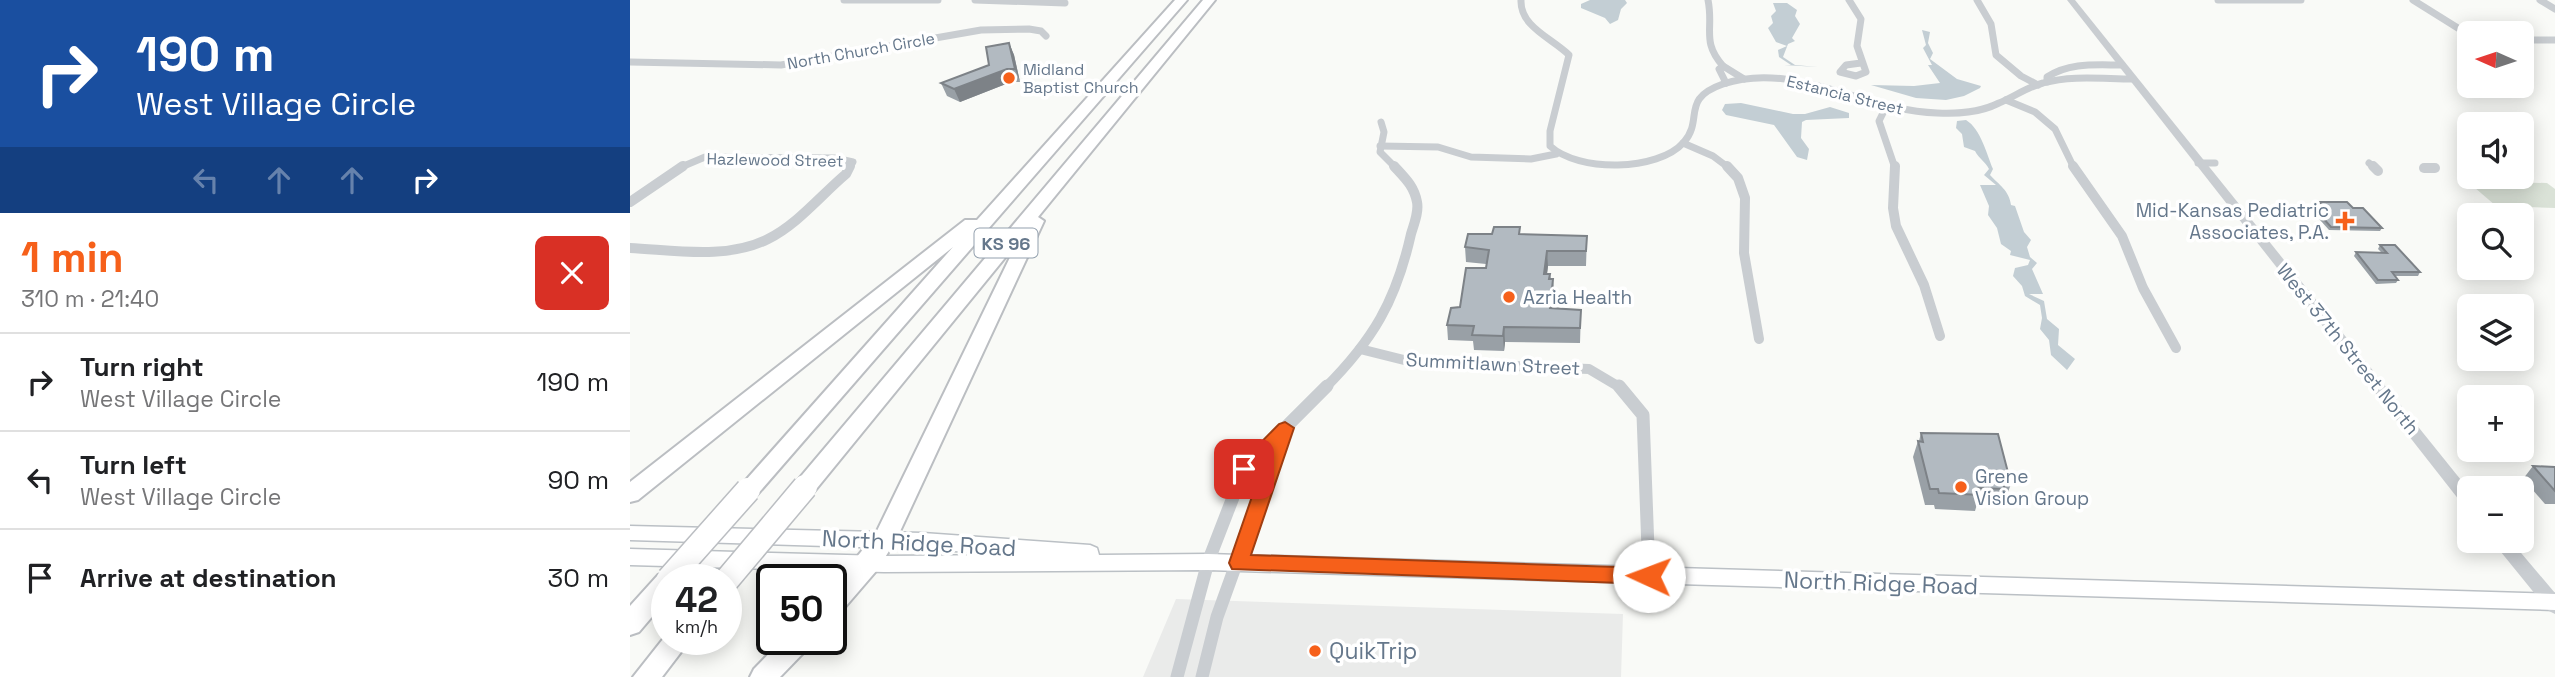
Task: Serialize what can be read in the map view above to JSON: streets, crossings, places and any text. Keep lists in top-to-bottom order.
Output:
{
  "streets": {
    "highway": ["KS 96"],
    "main road": ["North Ridge Road"],
    "street": [
      "North Church Circle",
      "Estancia Street",
      "Hazlewood Street",
      "West 37th Street North",
      "Summitlawn Street"
    ]
  },
  "crossings": [
    ["Estancia Street", "West 37th Street North"],
    ["Summitlawn Street", "North Ridge Road"]
  ],
  "places": {
    "other": [
      "Midland Baptist Church",
      "Azria Health",
      "Grene Vision Group",
      "QuikTrip"
    ],
    "health": ["Mid-Kansas Pediatric Associates, P.A."]
  },
  "north": "left",
  "page": {
    "turn": ["190 m", "West Village Circle"],
    "map_buttons": ["+", "−"],
    "heading": ["1 min", "310 m · 21:40"],
    "list": [
      {
        "name": "Turn right",
        "note": "West Village Circle",
        "value": "190 m"
      },
      {
        "name": "Turn left",
        "note": "West Village Circle",
        "value": "90 m"
      },
      {
        "name": "Arrive at destination",
        "value": "30 m"
      }
    ],
    "speed": "42 km/h",
    "limit": "50"
  }
}
